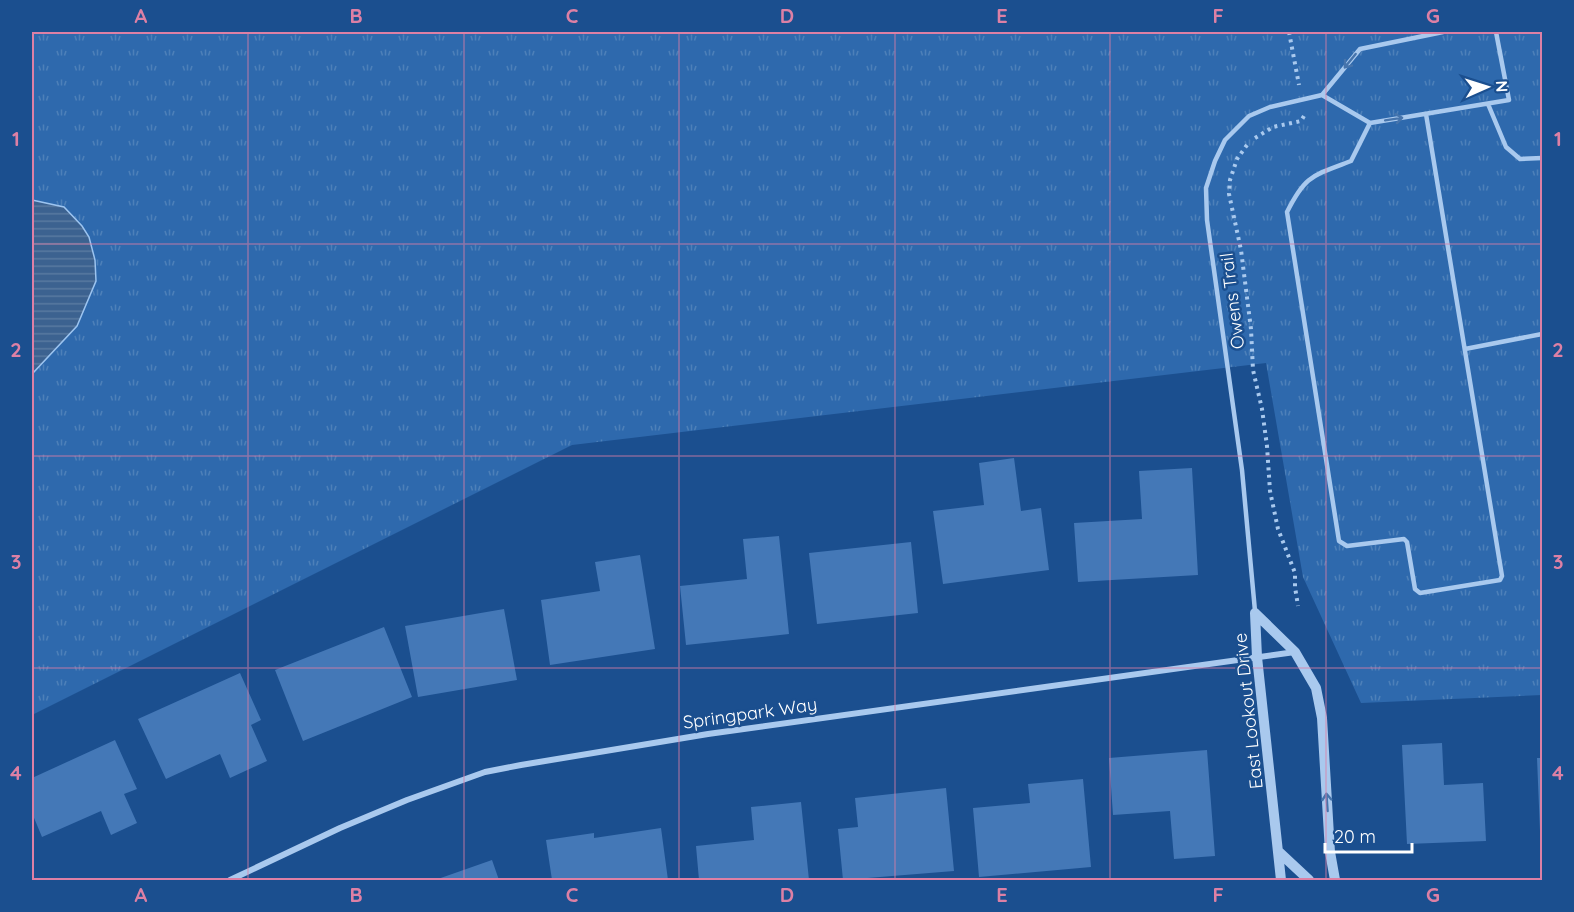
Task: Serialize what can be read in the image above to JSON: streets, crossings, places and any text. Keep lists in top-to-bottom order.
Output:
{
  "streets": {
    "street": ["East Lookout Drive", "Springpark Way"],
    "path": ["Owens Trail"]
  },
  "crossings": [
    ["East Lookout Drive", "Springpark Way"]
  ],
  "scale_bar": "20 m",
  "north": "right",
  "grid": {
    "columns": [
      "A",
      "B",
      "C",
      "D",
      "E",
      "F",
      "G"
    ],
    "rows": [
      "1",
      "2",
      "3",
      "4"
    ]
  }
}
